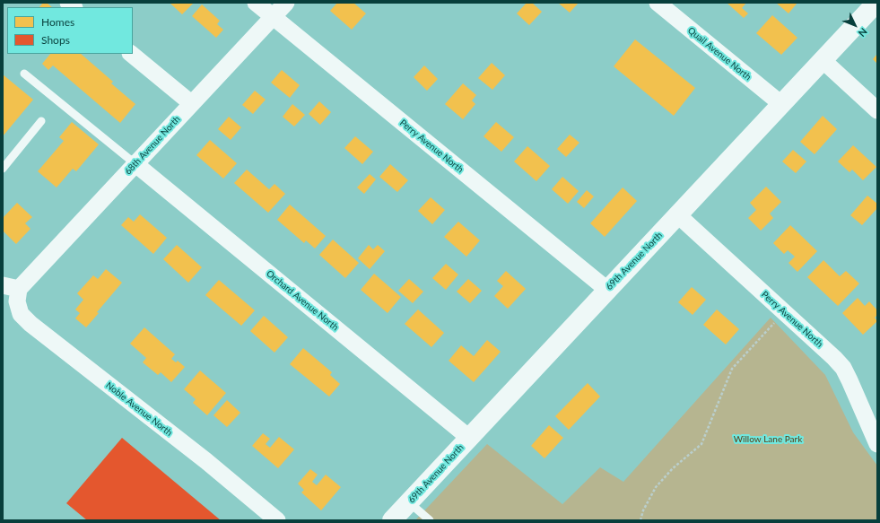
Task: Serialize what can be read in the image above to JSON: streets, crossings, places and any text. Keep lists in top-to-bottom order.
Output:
{
  "streets": {
    "street": [
      "Quail Avenue North",
      "68th Avenue North",
      "Perry Avenue North",
      "69th Avenue North",
      "Orchard Avenue North",
      "Noble Avenue North"
    ]
  },
  "crossings": [
    ["Quail Avenue North", "69th Avenue North"],
    ["68th Avenue North", "Perry Avenue North"],
    ["68th Avenue North", "Orchard Avenue North"],
    ["68th Avenue North", "Noble Avenue North"],
    ["Perry Avenue North", "69th Avenue North"],
    ["69th Avenue North", "Orchard Avenue North"]
  ],
  "parks": ["Willow Lane Park"],
  "legend": ["Homes", "Shops"],
  "north": "bottom right"
}
